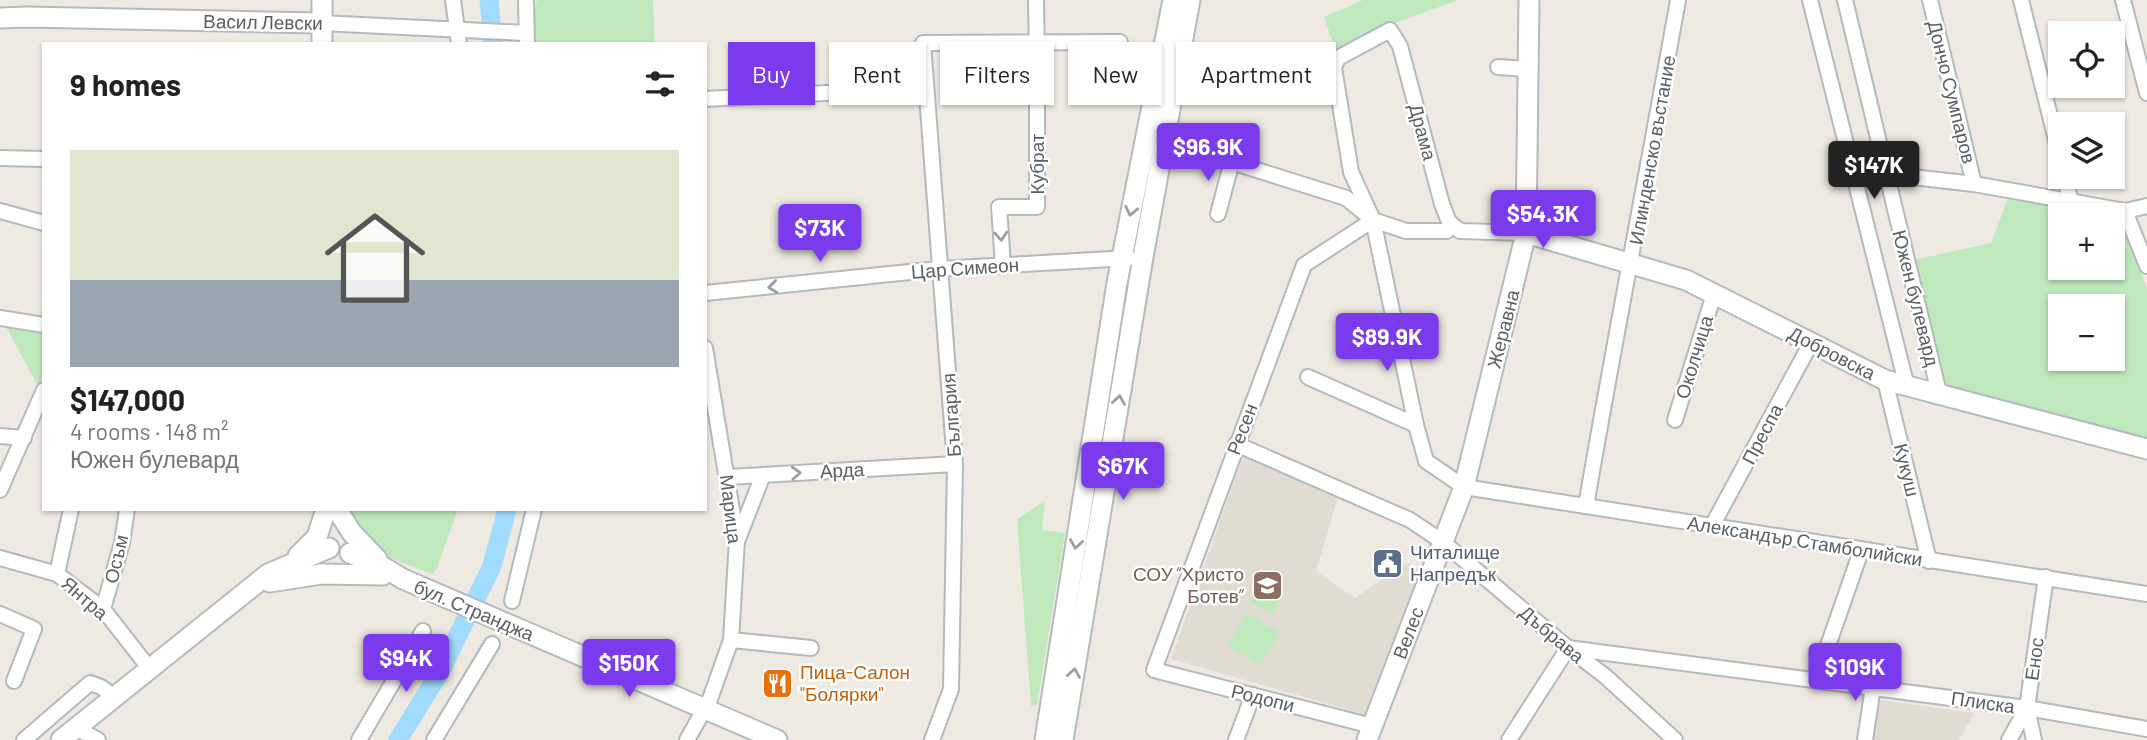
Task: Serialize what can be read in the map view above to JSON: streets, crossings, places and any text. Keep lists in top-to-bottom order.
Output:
{
  "streets": {
    "street": [
      "Васил Левски",
      "Дончо Сумпаров",
      "Драма",
      "Илинденско въстание",
      "Кубрат",
      "Цар Симеон",
      "Южен булевард",
      "Жеравна",
      "Добровска",
      "Околчица",
      "България",
      "Ресен",
      "Преспа",
      "Арда",
      "Кукуш",
      "Марица",
      "Александър Стамболийски",
      "Осъм",
      "Янтра",
      "бул. Странджа",
      "Велес",
      "Дъбрава",
      "Енос",
      "Родопи",
      "Плиска"
    ]
  },
  "crossings": [
    ["Драма", "Ресен"],
    ["Илинденско въстание", "Добровска"],
    ["Илинденско въстание", "Александър Стамболийски"],
    ["Кубрат", "Цар Симеон"],
    ["Цар Симеон", "България"],
    ["Южен булевард", "Добровска"],
    ["Жеравна", "Добровска"],
    ["Жеравна", "Александър Стамболийски"],
    ["Жеравна", "Велес"],
    ["Добровска", "Околчица"],
    ["Добровска", "Преспа"],
    ["Добровска", "Кукуш"],
    ["България", "Арда"],
    ["Ресен", "Дъбрава"],
    ["Ресен", "Родопи"],
    ["Преспа", "Александър Стамболийски"],
    ["Арда", "Марица"],
    ["Кукуш", "Александър Стамболийски"],
    ["Марица", "бул. Странджа"],
    ["Александър Стамболийски", "Велес"],
    ["Александър Стамболийски", "Енос"],
    ["Осъм", "Янтра"],
    ["Велес", "Дъбрава"],
    ["Велес", "Родопи"],
    ["Дъбрава", "Плиска"],
    ["Енос", "Плиска"]
  ],
  "one_way": ["Цар Симеон", "Арда"],
  "places": {
    "public building": ["Читалище Напредък"],
    "school or university": ["СОУ “Христо Ботев”"],
    "restaurant": ["Пица-Салон \"Болярки\""]
  },
  "page": {
    "map_buttons": ["+", "−"],
    "chip": [
      "Buy",
      "Rent",
      "Filters",
      "New",
      "Apartment"
    ],
    "heading": "9 homes",
    "price": [
      "$96.9K",
      "$147K",
      "$54.3K",
      "$73K",
      "$89.9K",
      "$67K",
      "$94K",
      "$150K",
      "$109K"
    ],
    "list": [
      {
        "name": "$147,000",
        "note": "4 rooms · 148 m² · Южен булевард"
      }
    ]
  }
}
